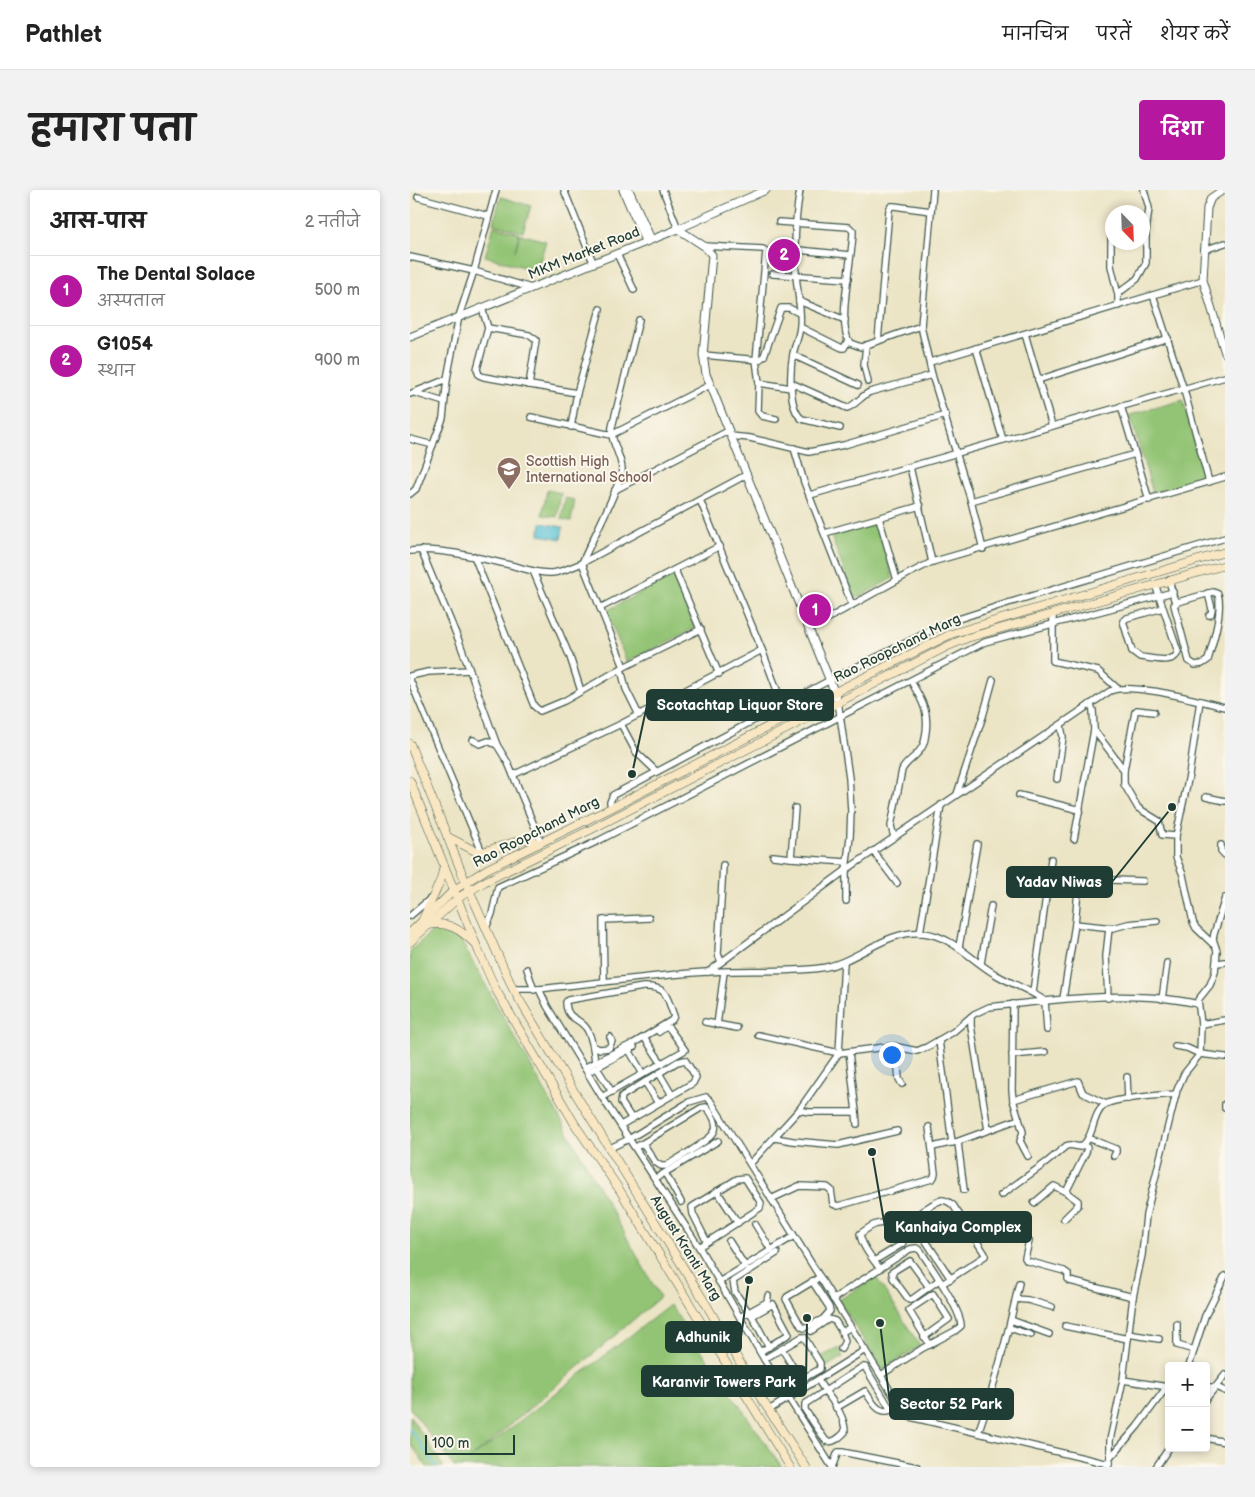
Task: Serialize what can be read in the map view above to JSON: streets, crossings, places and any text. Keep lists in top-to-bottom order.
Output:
{
  "streets": {
    "main road": ["Rao Roopchand Marg", "August Kranti Marg"],
    "street": ["MKM Market Road"]
  },
  "crossings": [
    ["Rao Roopchand Marg", "August Kranti Marg"]
  ],
  "places": {
    "school or university": ["Scottish High International School"],
    "other": [
      "Scotachtap Liquor Store",
      "Yadav Niwas",
      "Kanhaiya Complex",
      "Adhunik",
      "Karanvir Towers Park",
      "Sector 52 Park"
    ]
  },
  "scale_bar": "100 m",
  "north": "bottom right",
  "page": {
    "header": "Pathlet",
    "nav": ["मानचित्र", "परतें", "शेयर करें"],
    "title": "हमारा पता",
    "buttons": "दिशा",
    "heading": ["आस-पास", "2 नतीजे"],
    "pins": ["2", "1"],
    "list": [
      {
        "mark": "1",
        "name": "The Dental Solace",
        "note": "अस्पताल",
        "value": "500 m"
      },
      {
        "mark": "2",
        "name": "G1054",
        "note": "स्थान",
        "value": "900 m"
      }
    ],
    "map_buttons": ["+", "−"],
    "scale": "100 m"
  }
}
